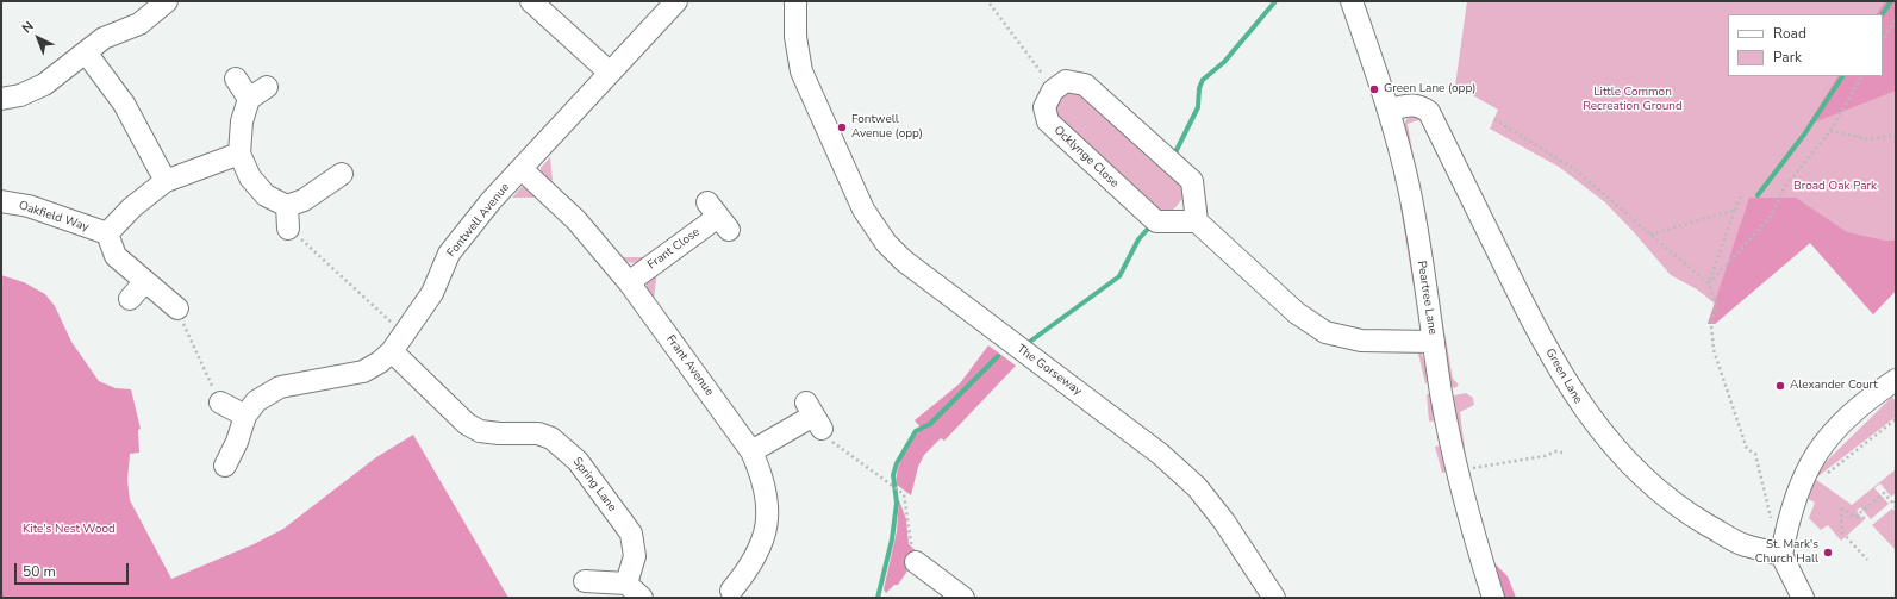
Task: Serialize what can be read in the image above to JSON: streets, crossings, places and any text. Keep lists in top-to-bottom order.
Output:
{
  "streets": {
    "street": [
      "Ocklynge Close",
      "Oakfield Way",
      "Fontwell Avenue",
      "Frant Close",
      "Peartree Lane",
      "Frant Avenue",
      "The Gorseway",
      "Green Lane",
      "Spring Lane"
    ]
  },
  "crossings": [
    ["Fontwell Avenue", "Frant Avenue"],
    ["Fontwell Avenue", "Spring Lane"],
    ["Frant Close", "Frant Avenue"],
    ["Peartree Lane", "Green Lane"]
  ],
  "parks": ["Little Common Recreation Ground", "Broad Oak Park", "Kite's Nest Wood"],
  "places": [
    "Green Lane (opp)",
    "Fontwell Avenue (opp)",
    "Alexander Court",
    "St. Mark's Church Hall"
  ],
  "legend": ["Road", "Park"],
  "scale_bar": "50 m",
  "north": "top left"
}
